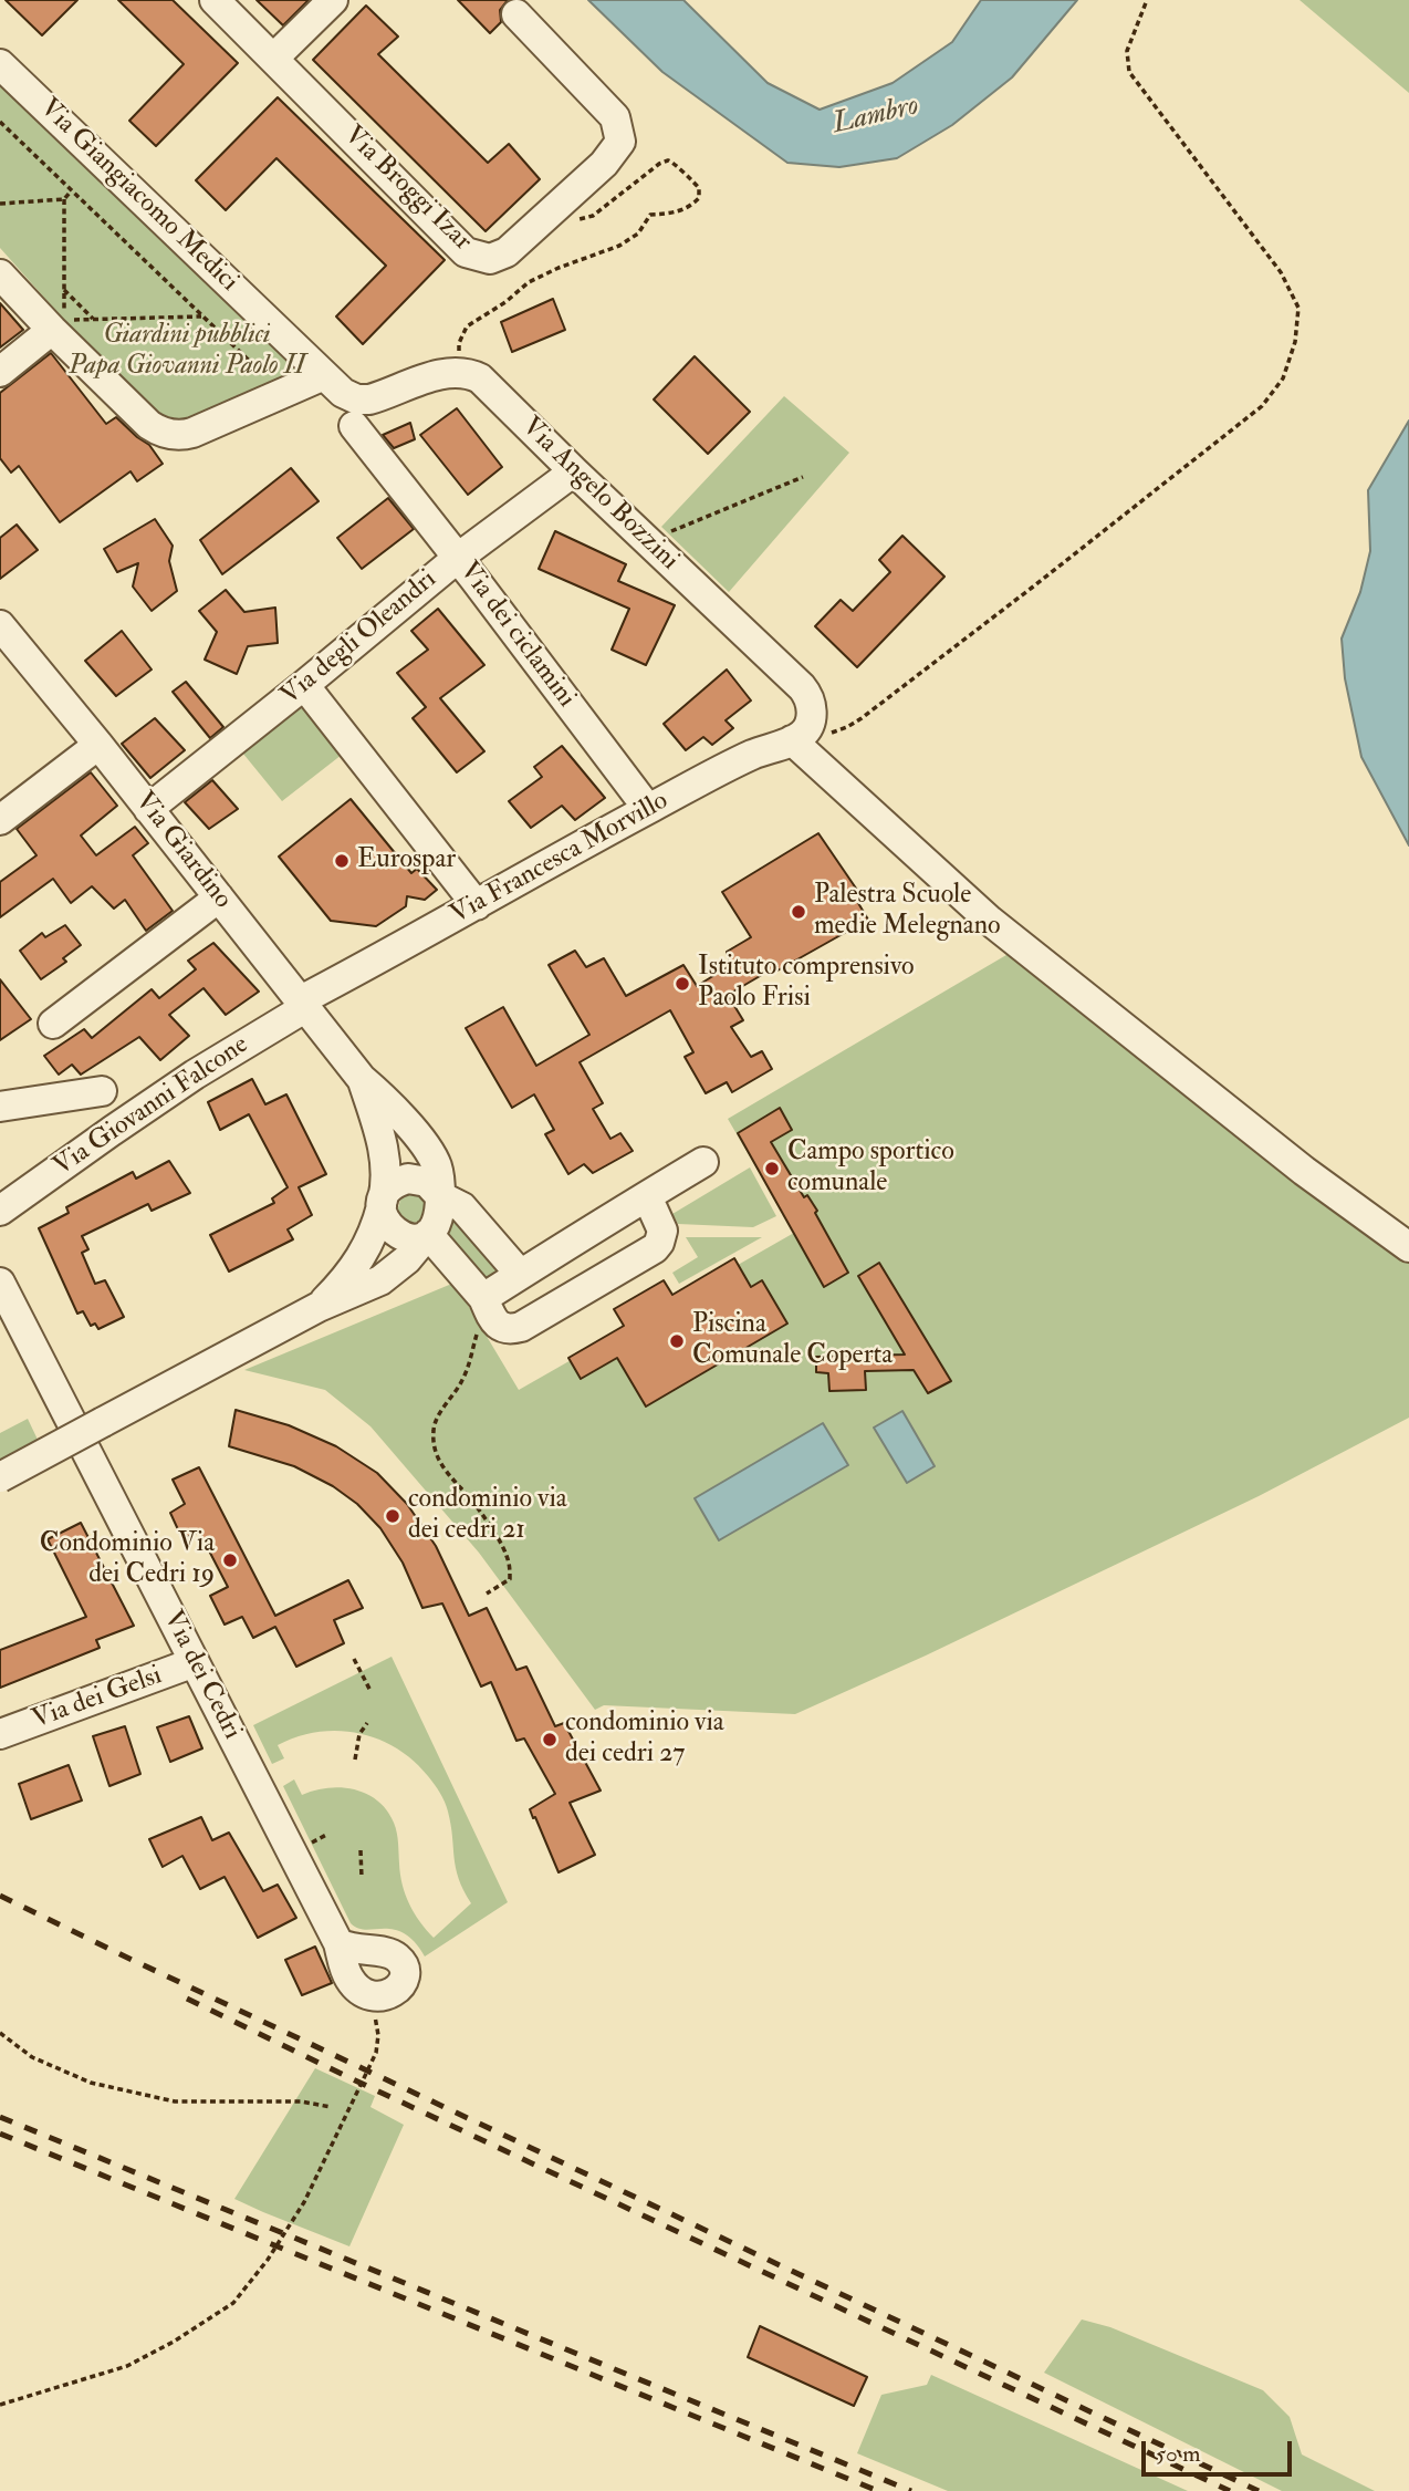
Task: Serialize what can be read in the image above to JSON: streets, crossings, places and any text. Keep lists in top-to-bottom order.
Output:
{
  "streets": {
    "street": [
      "Via Broggi Izar",
      "Via Giangiacomo Medici",
      "Via Angelo Bozzini",
      "Via dei ciclamini",
      "Via degli Oleandri",
      "Via Giardino",
      "Via Francesca Morvillo",
      "Via Giovanni Falcone",
      "Via dei Cedri",
      "Via dei Gelsi"
    ]
  },
  "crossings": [
    ["Via Angelo Bozzini", "Via degli Oleandri"],
    ["Via dei ciclamini", "Via degli Oleandri"],
    ["Via dei ciclamini", "Via Francesca Morvillo"],
    ["Via degli Oleandri", "Via Giardino"],
    ["Via Giardino", "Via Francesca Morvillo"],
    ["Via Giardino", "Via Giovanni Falcone"],
    ["Via Francesca Morvillo", "Via Giovanni Falcone"],
    ["Via dei Cedri", "Via dei Gelsi"]
  ],
  "water": ["Lambro"],
  "parks": ["Giardini pubblici Papa Giovanni Paolo II"],
  "places": [
    "Eurospar",
    "Palestra Scuole medie Melegnano",
    "Istituto comprensivo Paolo Frisi",
    "Campo sportico comunale",
    "Piscina Comunale Coperta",
    "condominio via dei cedri 21",
    "Condominio Via dei Cedri 19",
    "condominio via dei cedri 27"
  ],
  "scale_bar": "50 m"
}
